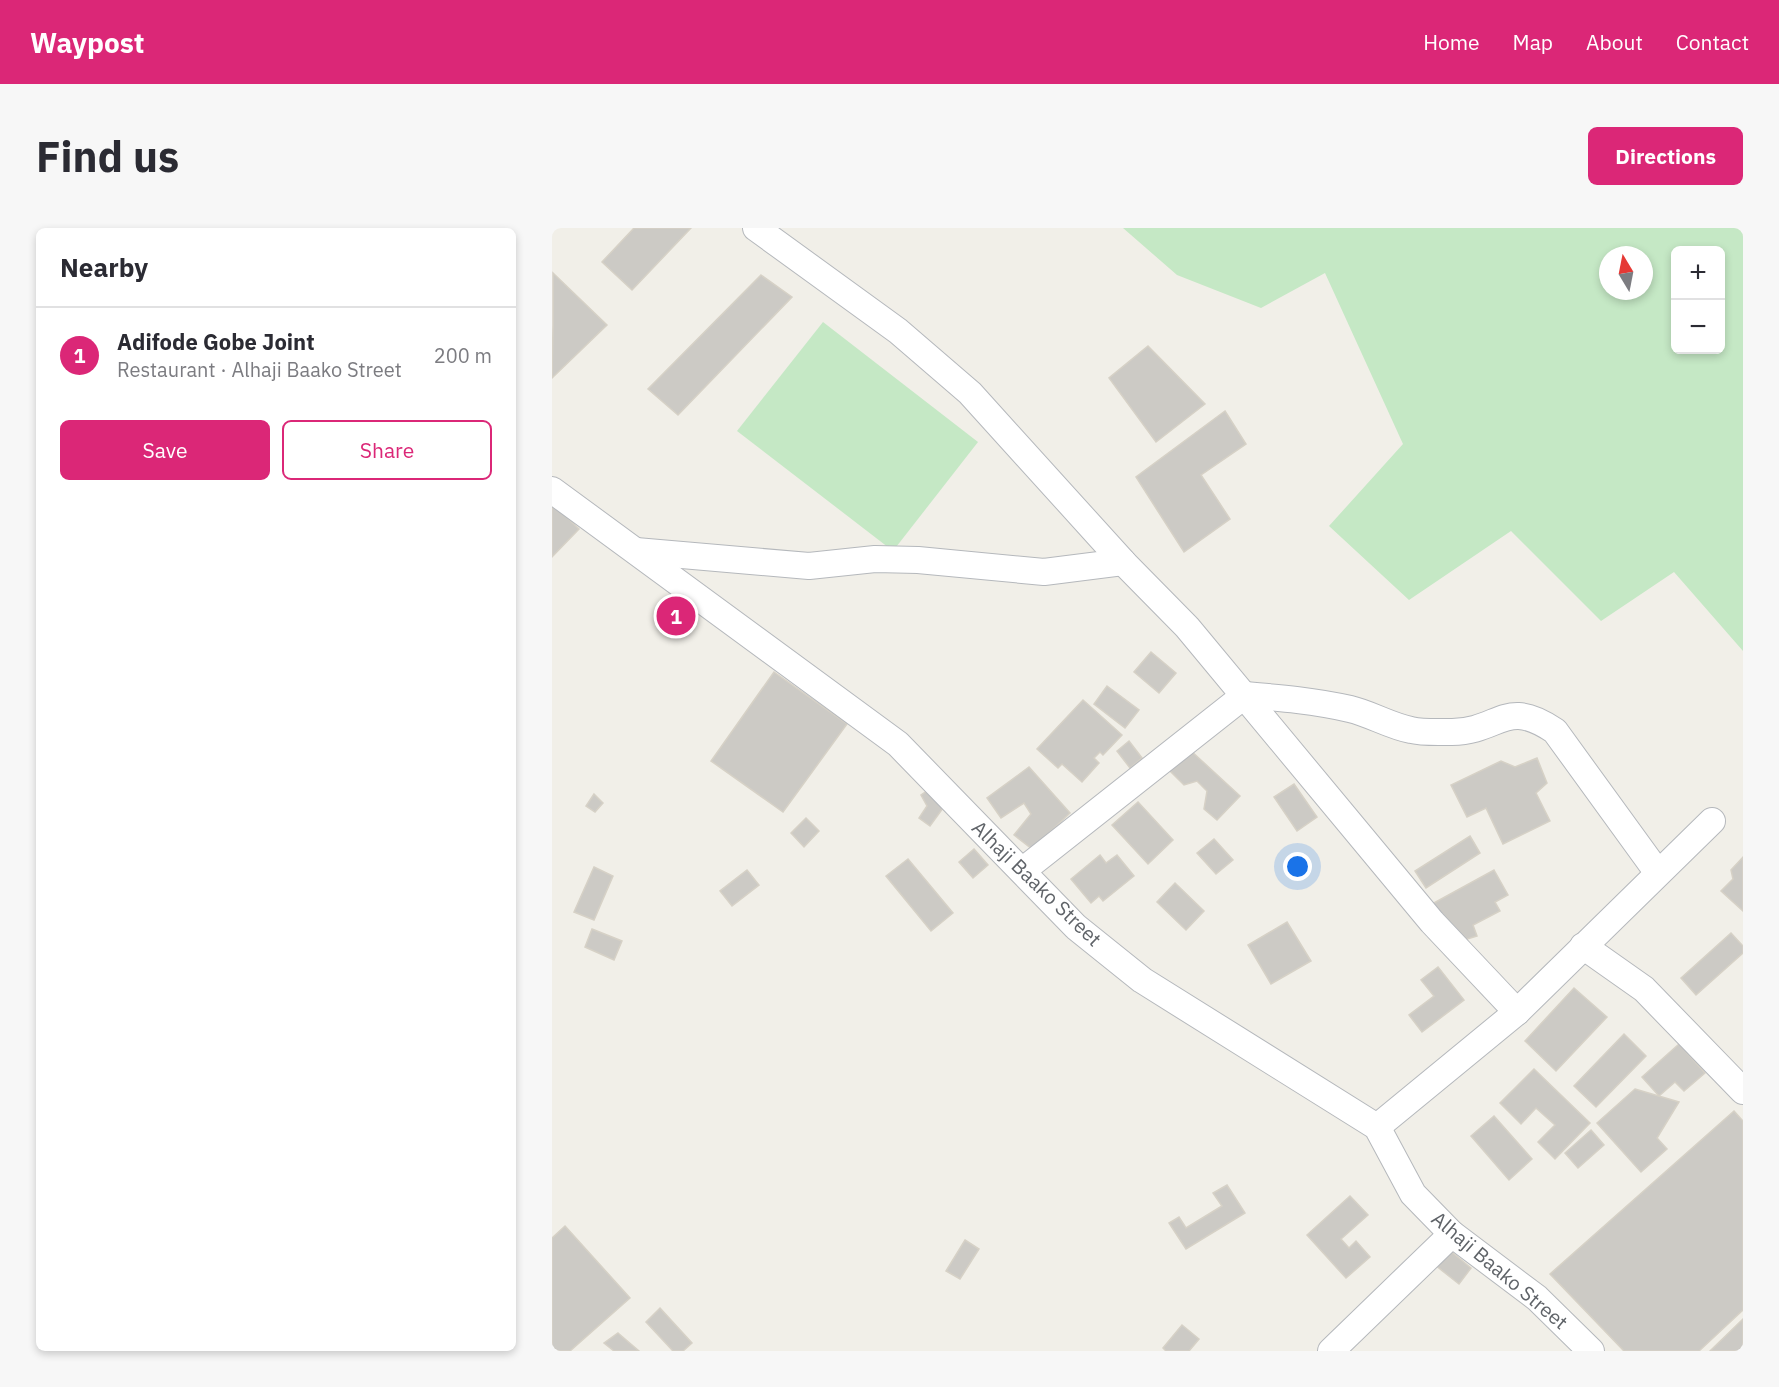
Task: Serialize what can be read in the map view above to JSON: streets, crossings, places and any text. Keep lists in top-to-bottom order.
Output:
{
  "streets": {
    "street": ["Alhaji Baako Street"]
  },
  "north": "top",
  "page": {
    "header": "Waypost",
    "nav": [
      "Home",
      "Map",
      "About",
      "Contact"
    ],
    "buttons": [
      "Directions",
      ["Save", "Share"]
    ],
    "title": "Find us",
    "heading": "Nearby",
    "map_buttons": ["+", "−"],
    "list": [
      {
        "mark": "1",
        "name": "Adifode Gobe Joint",
        "note": "Restaurant · Alhaji Baako Street",
        "value": "200 m"
      }
    ],
    "pins": "1"
  }
}
